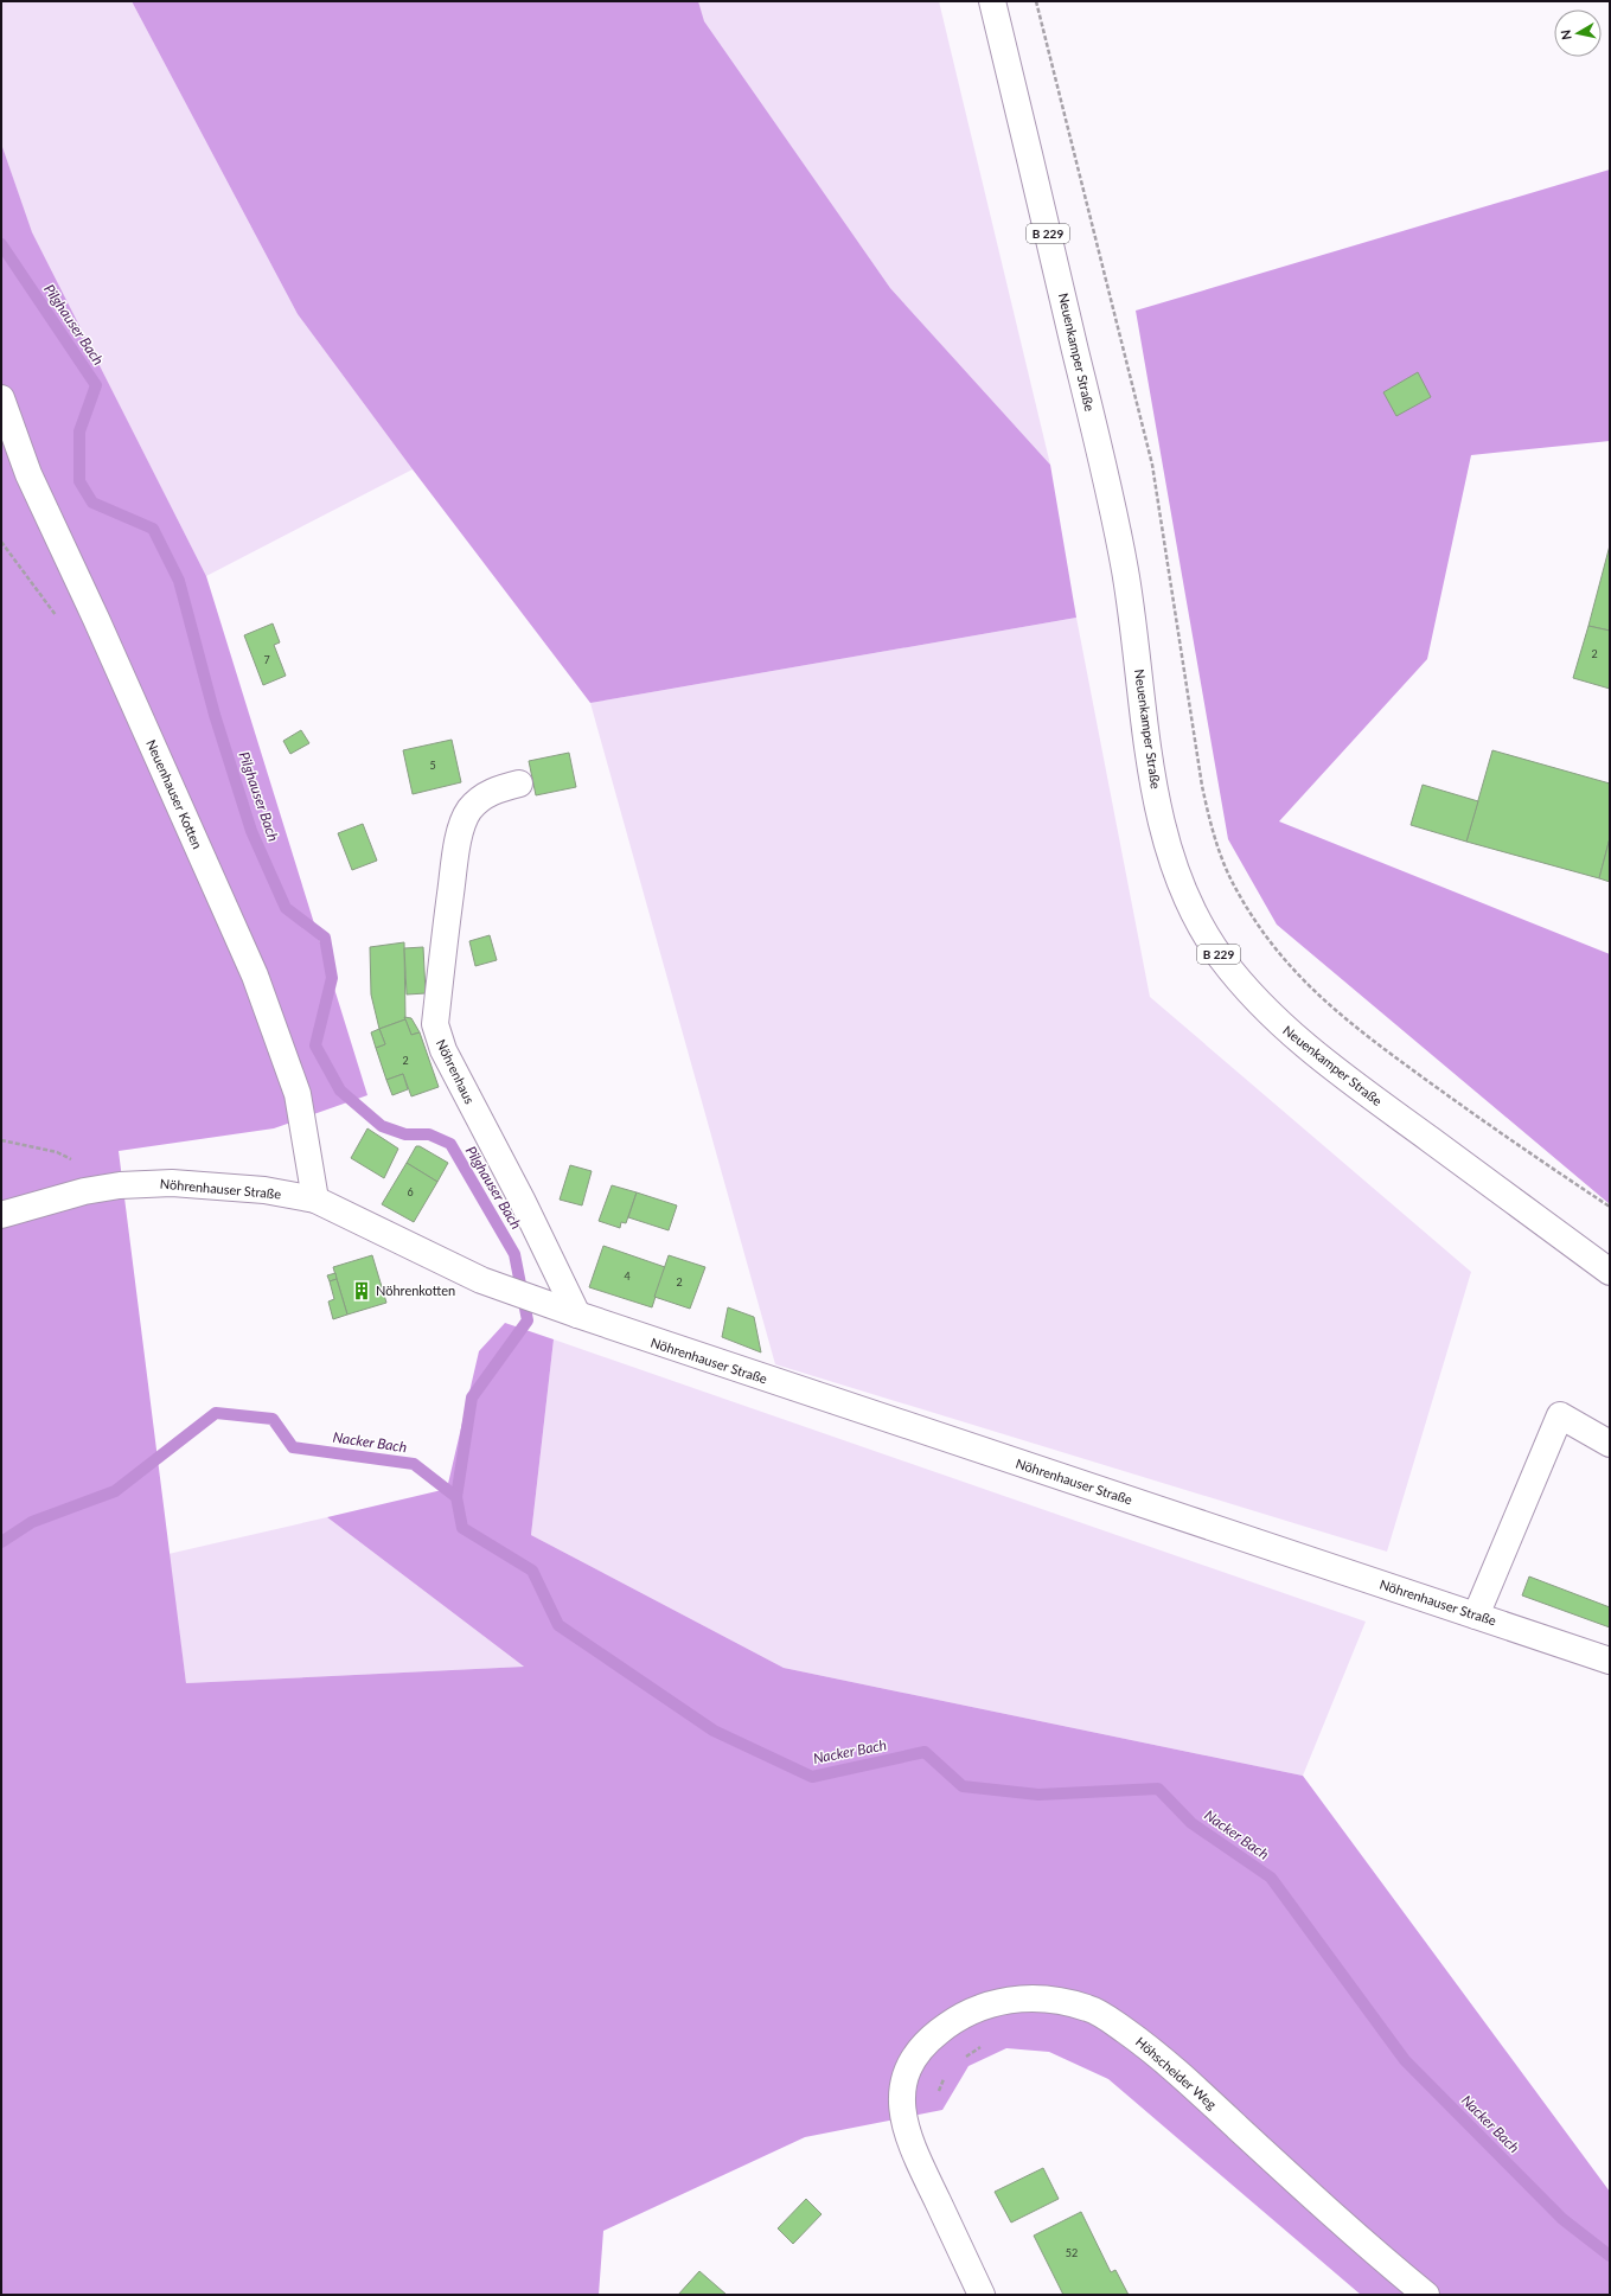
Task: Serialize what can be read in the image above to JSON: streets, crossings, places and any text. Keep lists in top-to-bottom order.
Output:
{
  "streets": {
    "main road": [
      "B 229",
      "Neuenkamper Straße",
      "Neuenhauser Kotten",
      "Nöhrenhaus",
      "Nöhrenhauser Straße",
      "Höhscheider Weg"
    ]
  },
  "crossings": [
    ["Neuenhauser Kotten", "Nöhrenhauser Straße"],
    ["Nöhrenhaus", "Nöhrenhauser Straße"]
  ],
  "water": ["Pilghauser Bach", "Nacker Bach"],
  "places": {
    "building": ["Nöhrenkotten"]
  },
  "house_numbers": [
    "2",
    "7",
    "5",
    "2",
    "6",
    "4",
    "2",
    "52"
  ],
  "north": "left"
}
